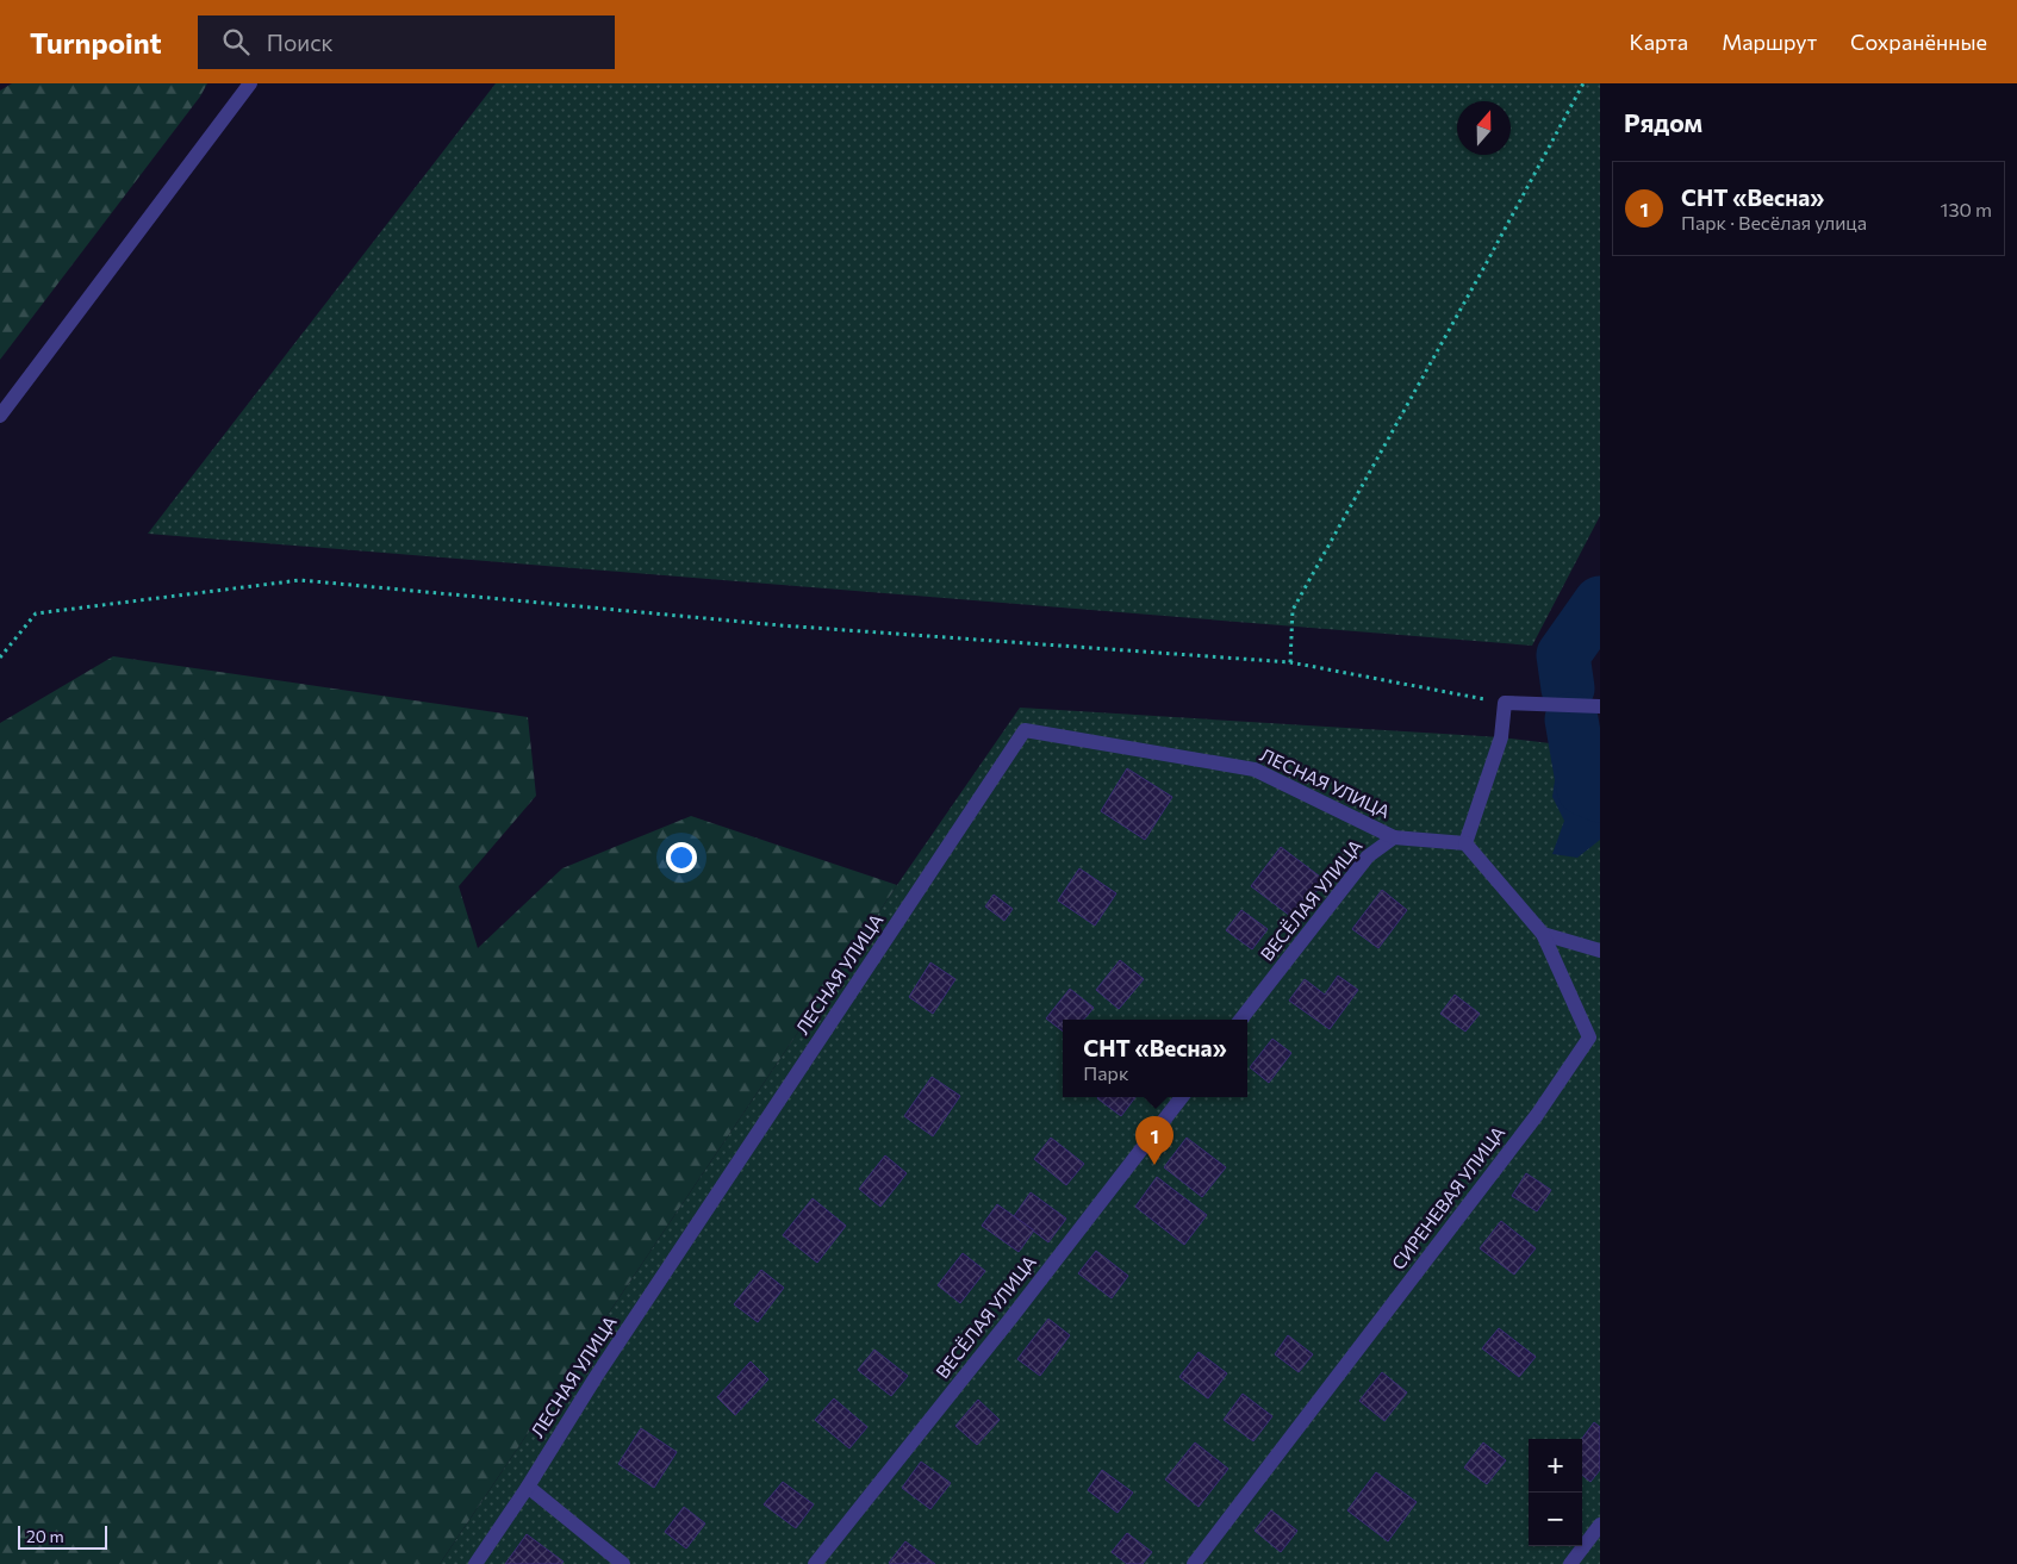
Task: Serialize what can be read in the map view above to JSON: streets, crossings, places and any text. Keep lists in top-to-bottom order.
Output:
{
  "streets": {
    "street": ["ЛЕСНАЯ УЛИЦА", "ВЕСЁЛАЯ УЛИЦА", "СИРЕНЕВАЯ УЛИЦА"]
  },
  "crossings": [
    ["ЛЕСНАЯ УЛИЦА", "ВЕСЁЛАЯ УЛИЦА"]
  ],
  "scale_bar": "20 m",
  "north": "top",
  "page": {
    "header": "Turnpoint",
    "search": "Поиск",
    "nav": ["Карта", "Маршрут", "Сохранённые"],
    "heading": "Рядом",
    "list": [
      {
        "mark": "1",
        "name": "СНТ «Весна»",
        "note": "Парк · Весёлая улица",
        "value": "130 m"
      }
    ],
    "popup": ["СНТ «Весна»", "Парк"],
    "pins": "1",
    "map_buttons": ["+", "−"],
    "scale": "20 m"
  }
}
